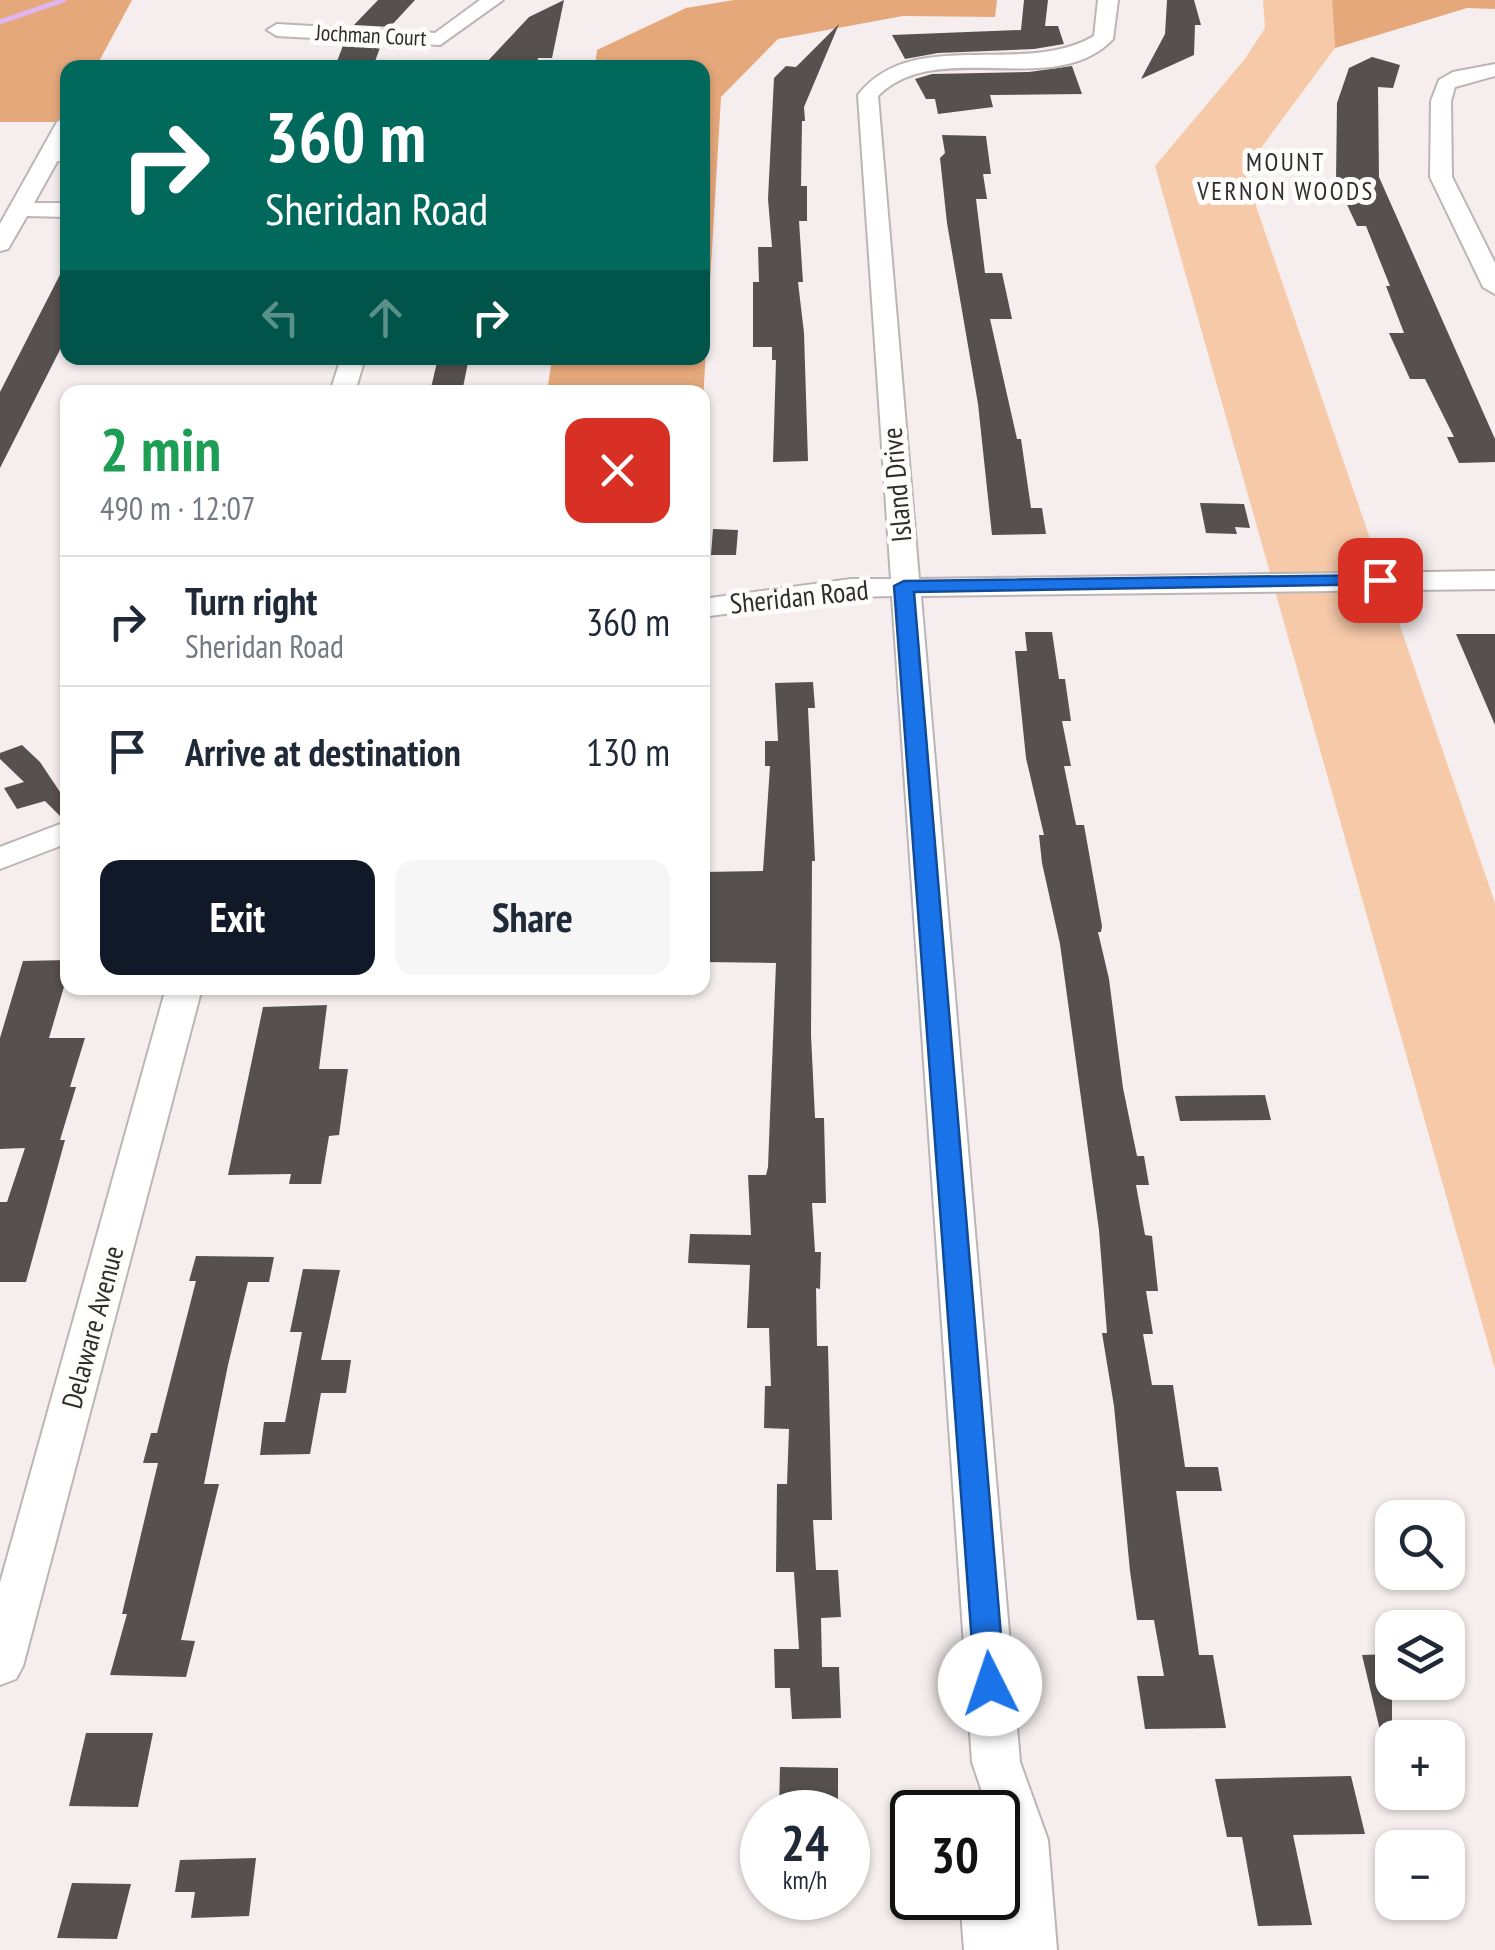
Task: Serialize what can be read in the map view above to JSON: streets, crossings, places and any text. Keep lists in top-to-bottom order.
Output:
{
  "streets": {
    "street": [
      "Jochman Court",
      "Island Drive",
      "Sheridan Road",
      "Delaware Avenue"
    ]
  },
  "crossings": [
    ["Island Drive", "Sheridan Road"]
  ],
  "districts": ["MOUNT VERNON WOODS"],
  "page": {
    "turn": ["360 m", "Sheridan Road"],
    "heading": ["2 min", "490 m · 12:07"],
    "list": [
      {
        "name": "Turn right",
        "note": "Sheridan Road",
        "value": "360 m"
      },
      {
        "name": "Arrive at destination",
        "value": "130 m"
      }
    ],
    "buttons": ["Exit", "Share"],
    "map_buttons": ["+", "−"],
    "speed": "24 km/h",
    "limit": "30"
  }
}
